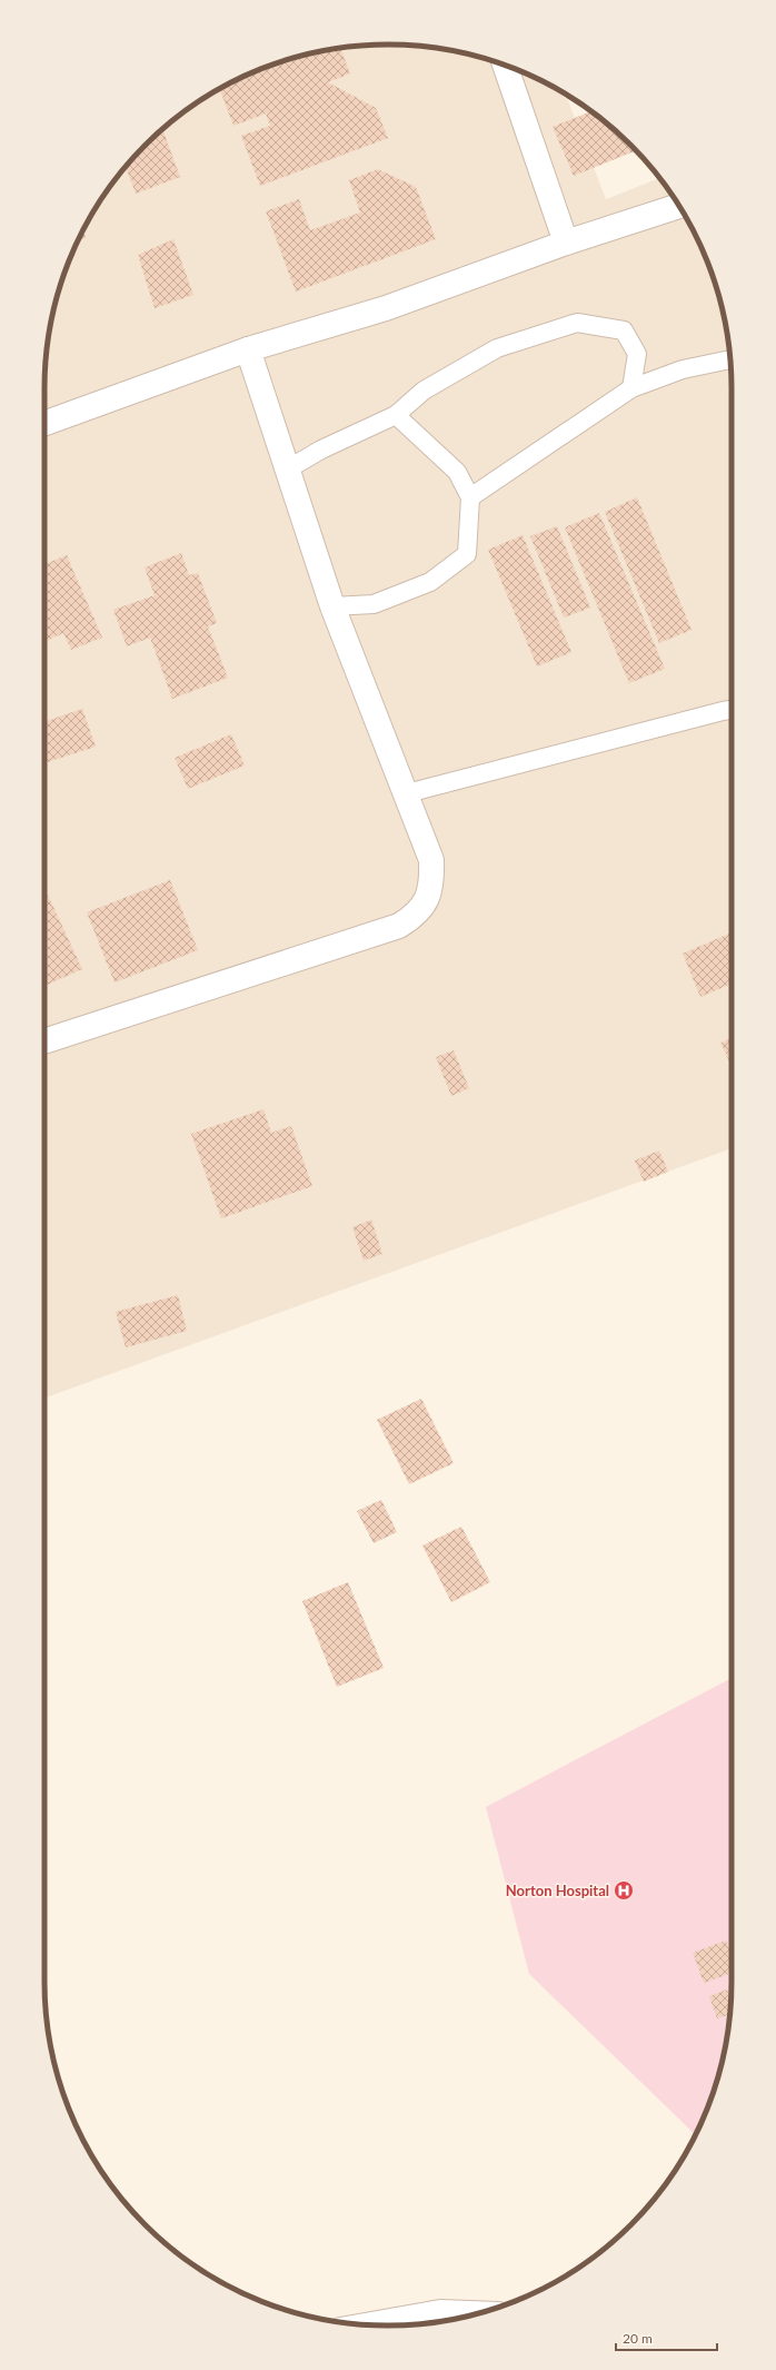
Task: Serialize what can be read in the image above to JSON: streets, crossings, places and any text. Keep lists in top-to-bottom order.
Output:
{
  "places": {
    "hospital": ["Norton Hospital"]
  },
  "scale_bar": "20 m"
}
